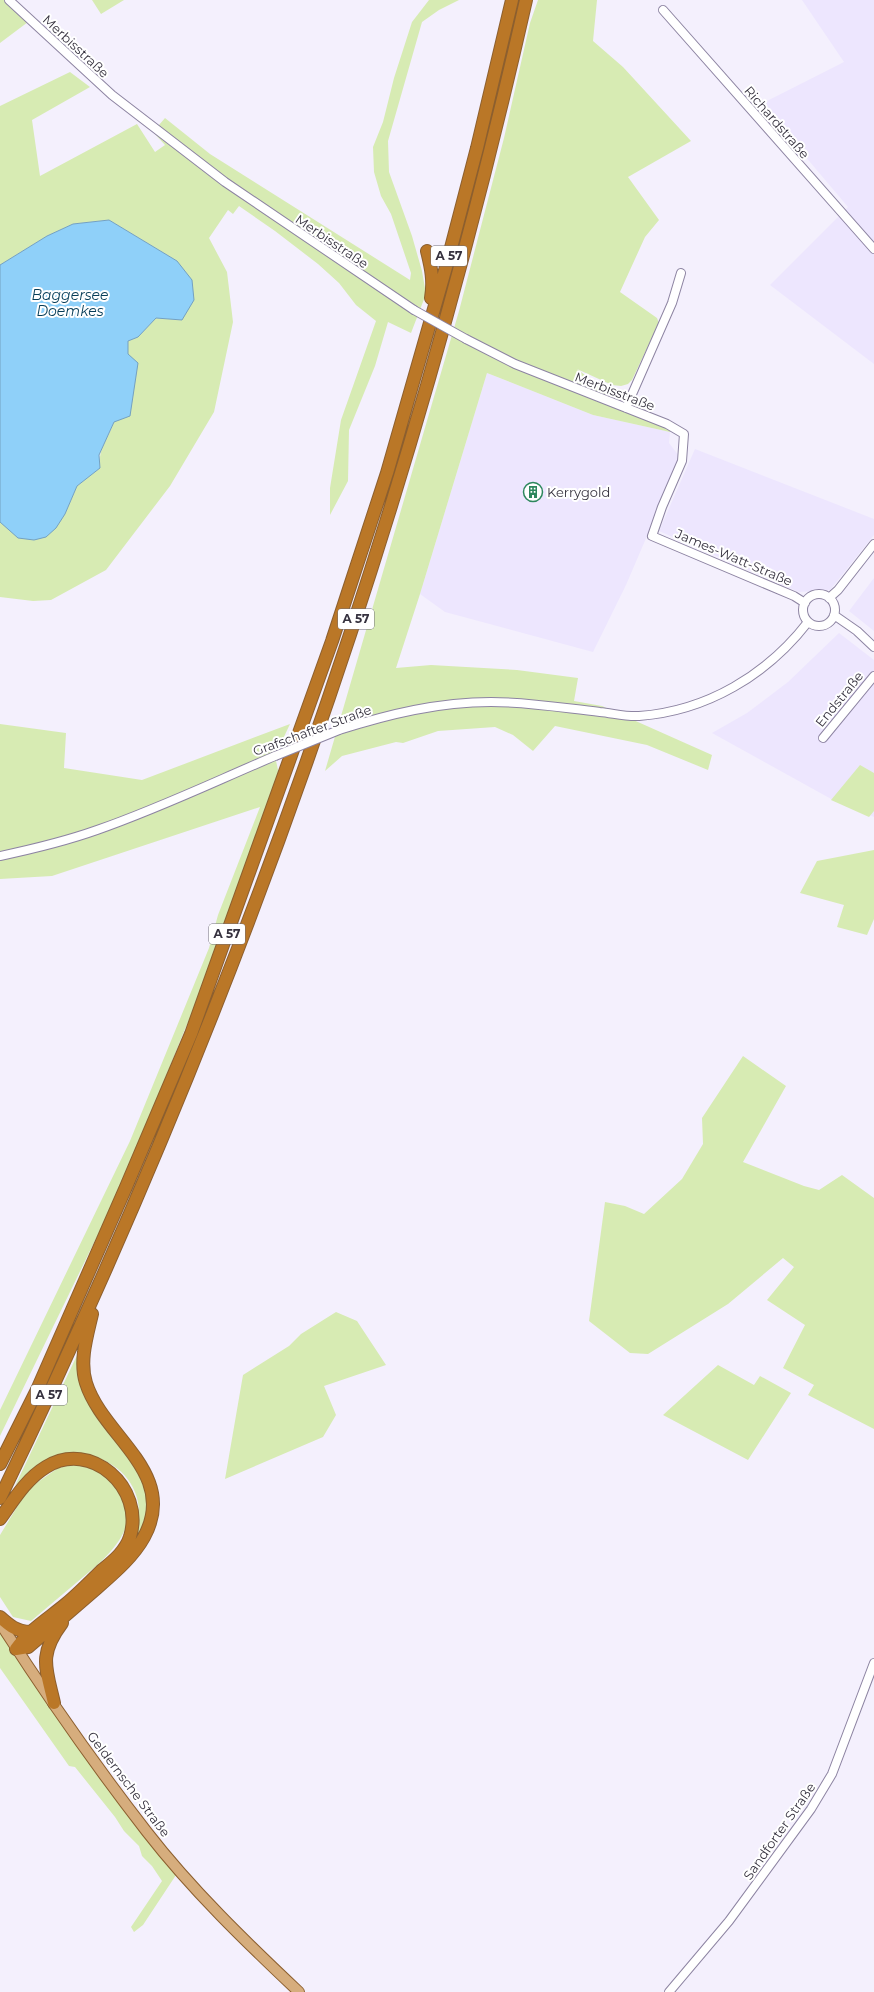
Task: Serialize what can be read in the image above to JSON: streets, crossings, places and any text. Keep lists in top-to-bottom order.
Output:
{
  "streets": {
    "highway": ["A 57"],
    "main road": ["Geldernsche Straße"],
    "street": [
      "Merbisstraße",
      "Richardstraße",
      "James-Watt-Straße",
      "Endstraße",
      "Grafschafter Straße",
      "Sandforter Straße"
    ]
  },
  "crossings": [
    ["Merbisstraße", "James-Watt-Straße"],
    ["James-Watt-Straße", "Grafschafter Straße"]
  ],
  "water": ["Baggersee Doemkes"],
  "places": {
    "building": ["Kerrygold"]
  }
}
